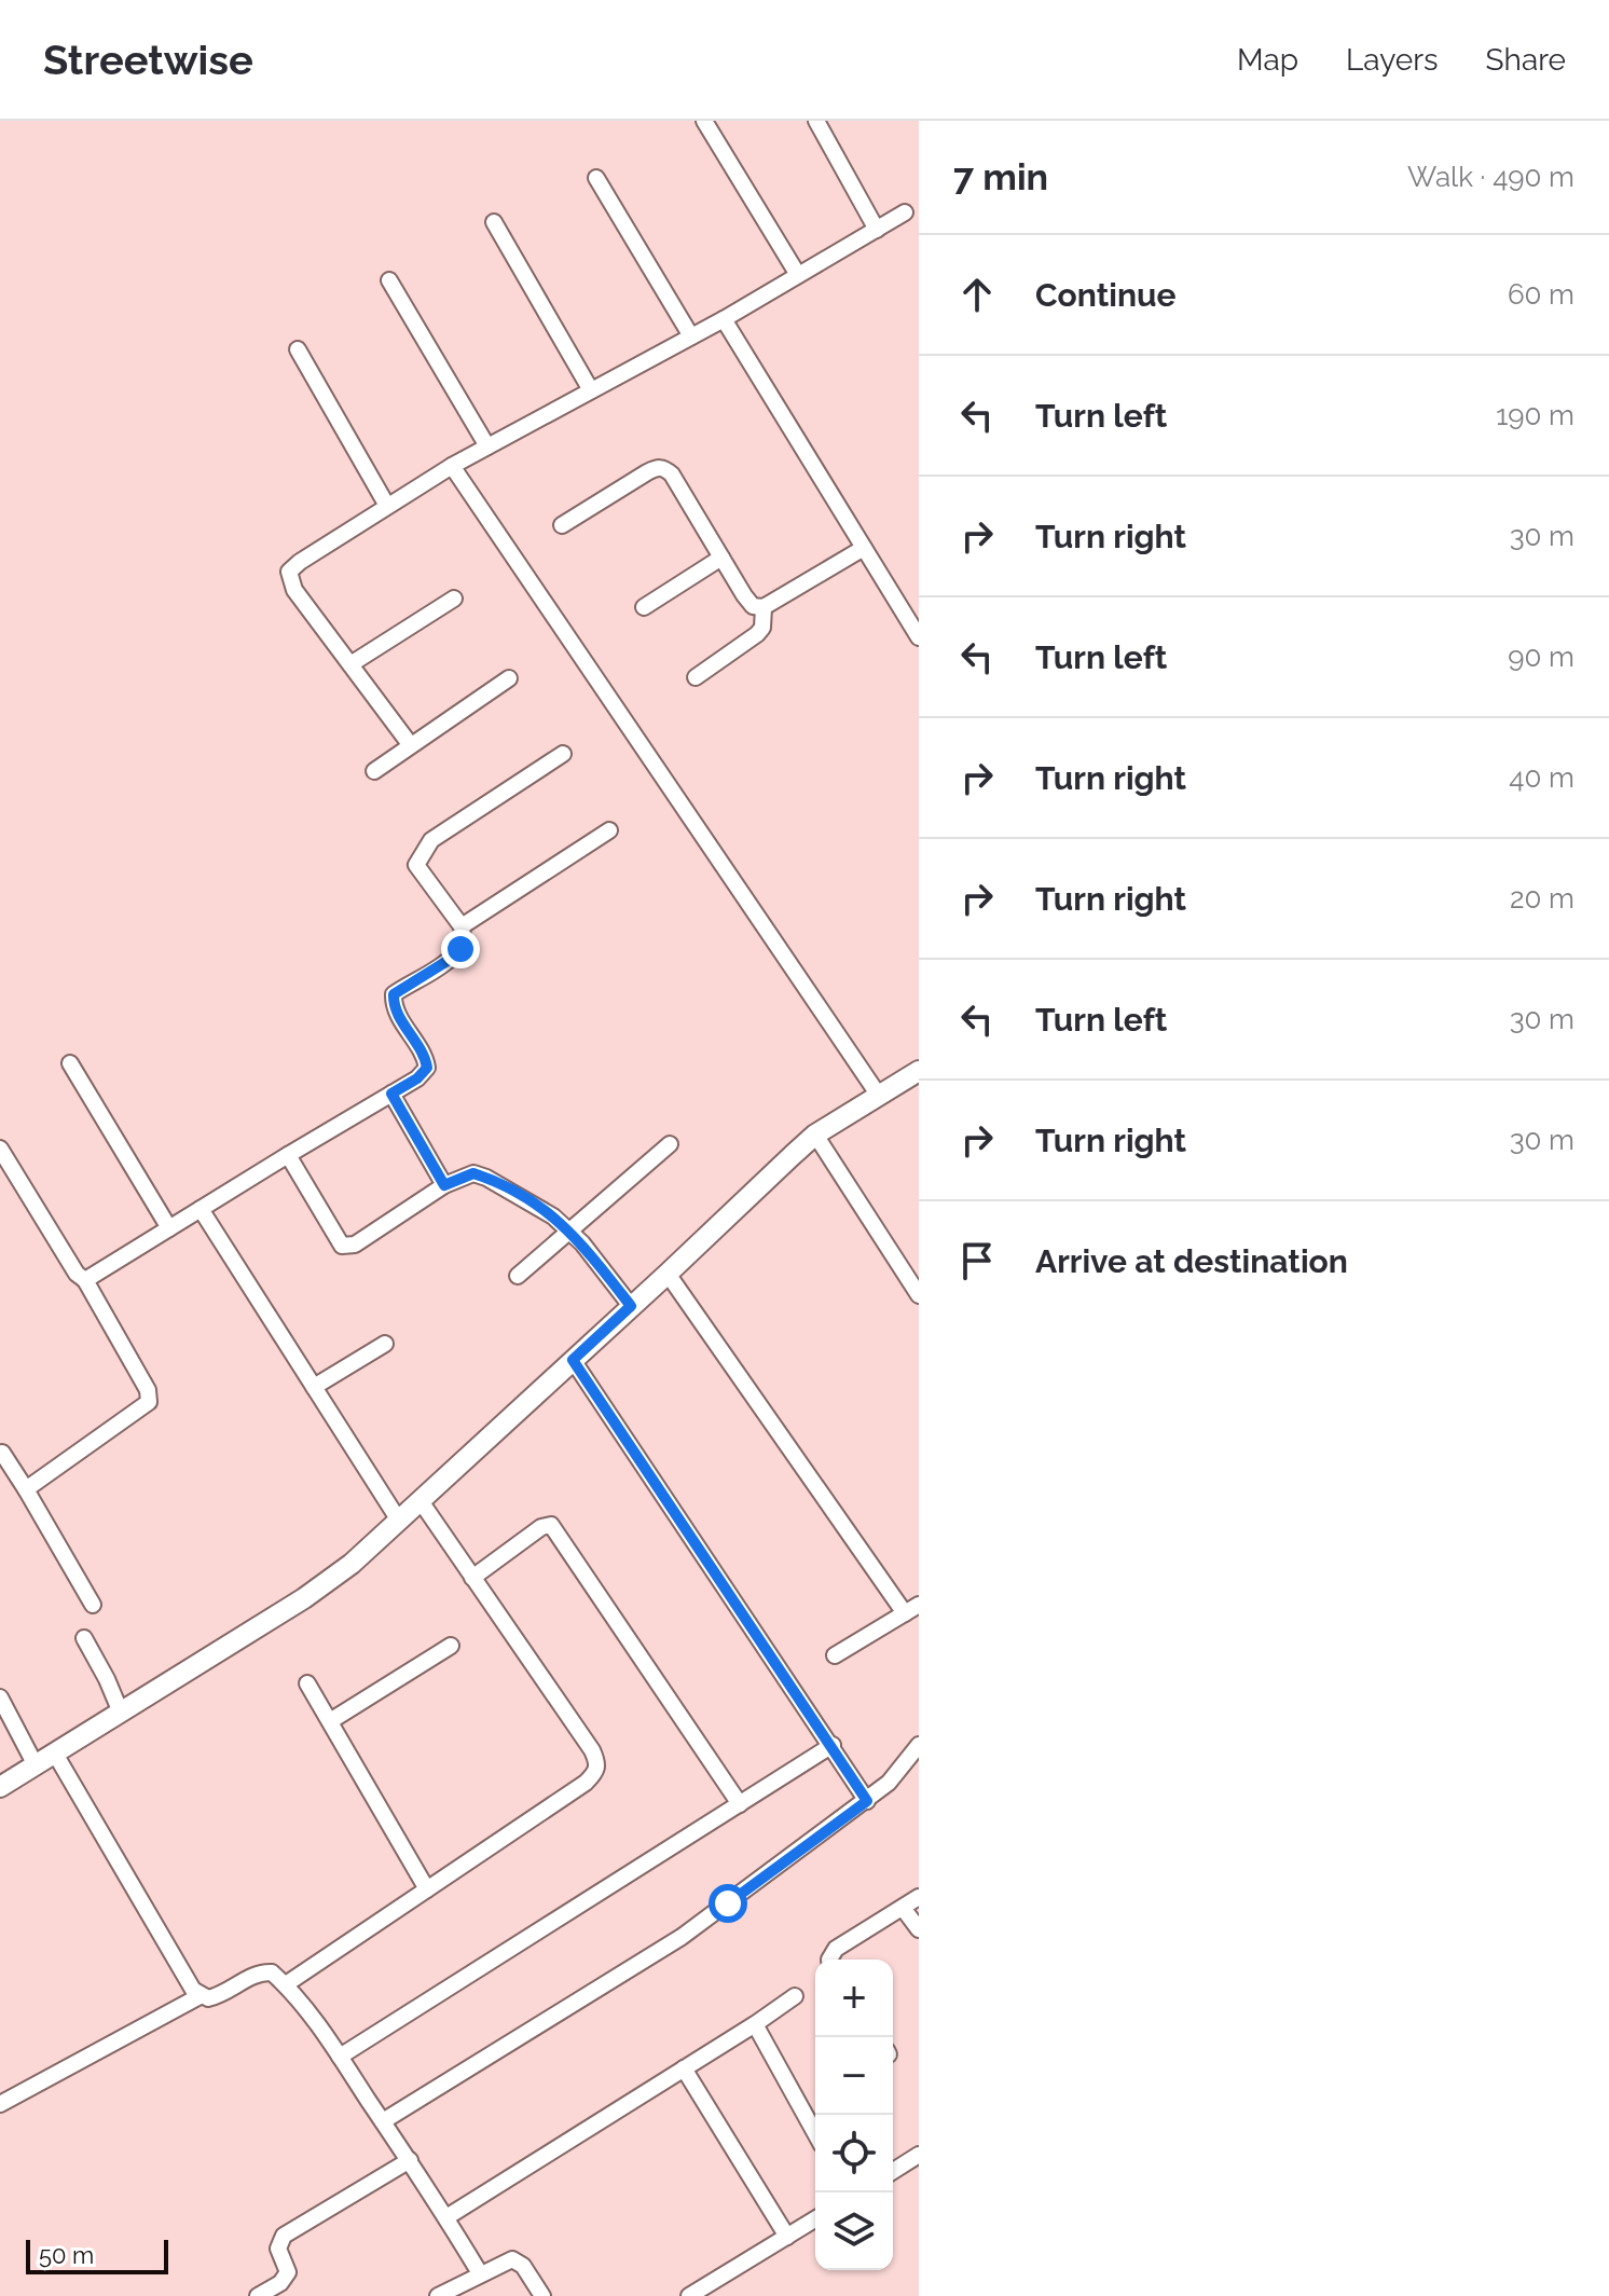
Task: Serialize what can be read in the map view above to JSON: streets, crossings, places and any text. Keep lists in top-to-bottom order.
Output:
{
  "scale_bar": "50 m",
  "page": {
    "header": "Streetwise",
    "nav": ["Map", "Layers", "Share"],
    "heading": ["7 min", "Walk · 490 m"],
    "list": [
      ["Continue", "60 m"],
      ["Turn left", "190 m"],
      ["Turn right", "30 m"],
      ["Turn left", "90 m"],
      ["Turn right", "40 m"],
      ["Turn right", "20 m"],
      ["Turn left", "30 m"],
      ["Turn right", "30 m"],
      "Arrive at destination"
    ],
    "map_buttons": ["+", "−"],
    "scale": "50 m"
  }
}
